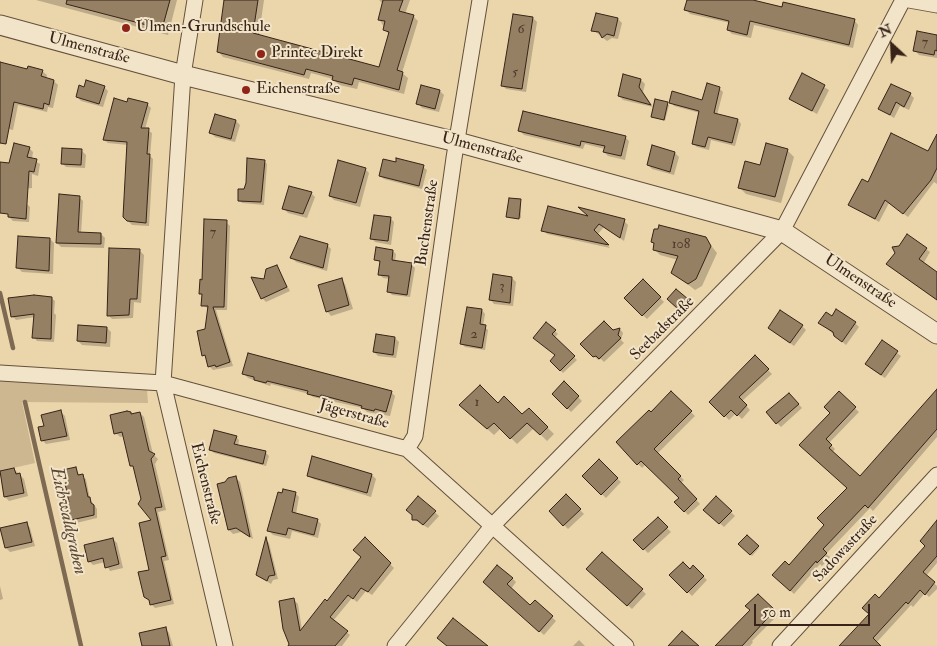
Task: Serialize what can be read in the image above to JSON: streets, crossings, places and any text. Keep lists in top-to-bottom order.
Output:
{
  "streets": {
    "street": [
      "Ulmenstraße",
      "Buchenstraße",
      "Seebadstraße",
      "Jägerstraße",
      "Eichenstraße",
      "Sadowastraße"
    ]
  },
  "crossings": [
    ["Ulmenstraße", "Buchenstraße"],
    ["Ulmenstraße", "Seebadstraße"],
    ["Ulmenstraße", "Eichenstraße"],
    ["Buchenstraße", "Jägerstraße"],
    ["Seebadstraße", "Jägerstraße"],
    ["Jägerstraße", "Eichenstraße"]
  ],
  "water": ["Eichwaldgraben"],
  "places": ["Ulmen-Grundschule", "Printec Direkt", "Eichenstraße"],
  "house_numbers": [
    "6",
    "7",
    "5",
    "7",
    "108",
    "3",
    "2",
    "1"
  ],
  "scale_bar": "50 m",
  "north": "top left"
}
